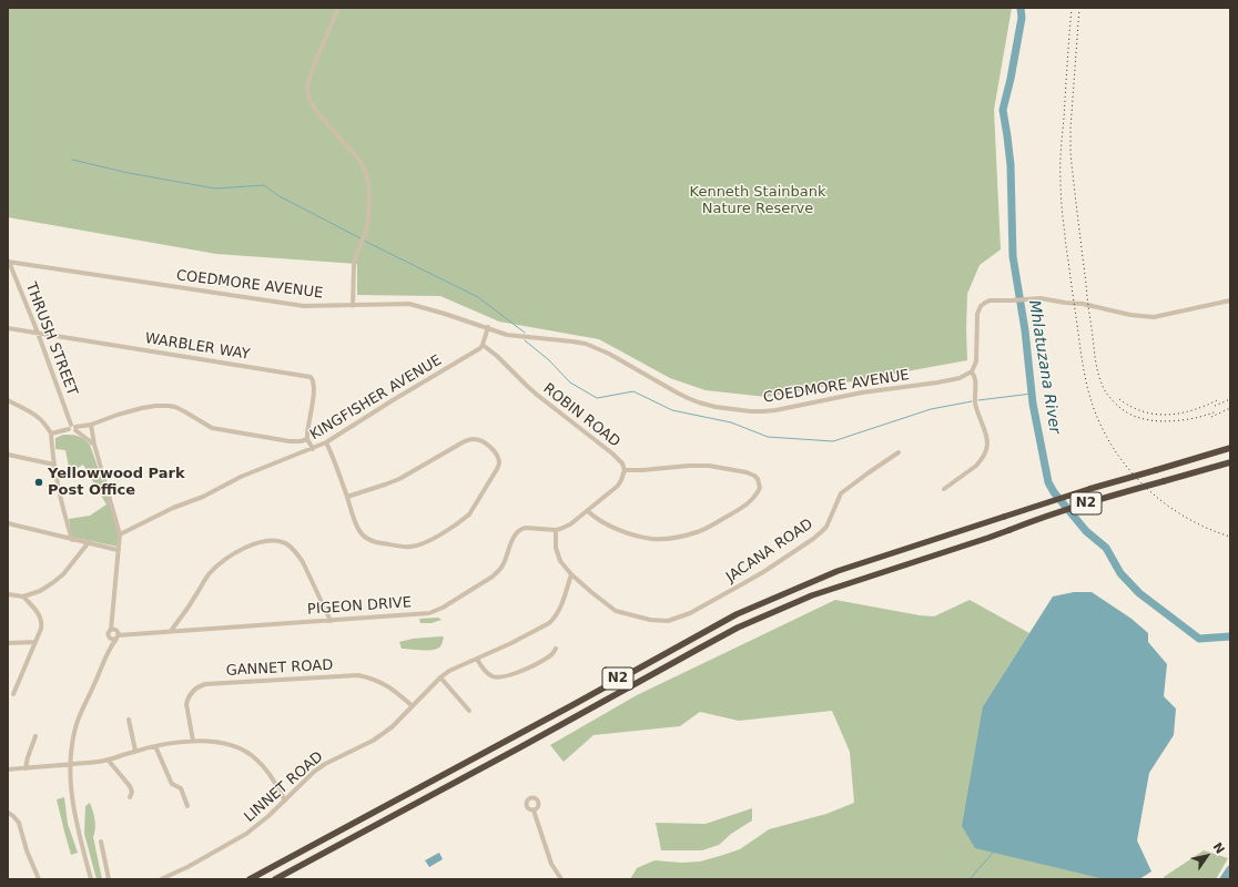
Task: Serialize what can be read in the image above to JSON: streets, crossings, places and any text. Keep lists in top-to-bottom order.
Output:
{
  "streets": {
    "highway": ["N2"],
    "street": [
      "COEDMORE AVENUE",
      "THRUSH STREET",
      "WARBLER WAY",
      "KINGFISHER AVENUE",
      "ROBIN ROAD",
      "JACANA ROAD",
      "PIGEON DRIVE",
      "GANNET ROAD",
      "LINNET ROAD"
    ]
  },
  "crossings": [
    ["COEDMORE AVENUE", "THRUSH STREET"],
    ["THRUSH STREET", "WARBLER WAY"],
    ["KINGFISHER AVENUE", "ROBIN ROAD"],
    ["JACANA ROAD", "LINNET ROAD"],
    ["GANNET ROAD", "LINNET ROAD"]
  ],
  "water": ["Mhlatuzana River"],
  "parks": ["Kenneth Stainbank Nature Reserve"],
  "places": ["Yellowwood Park Post Office"],
  "north": "top right"
}
